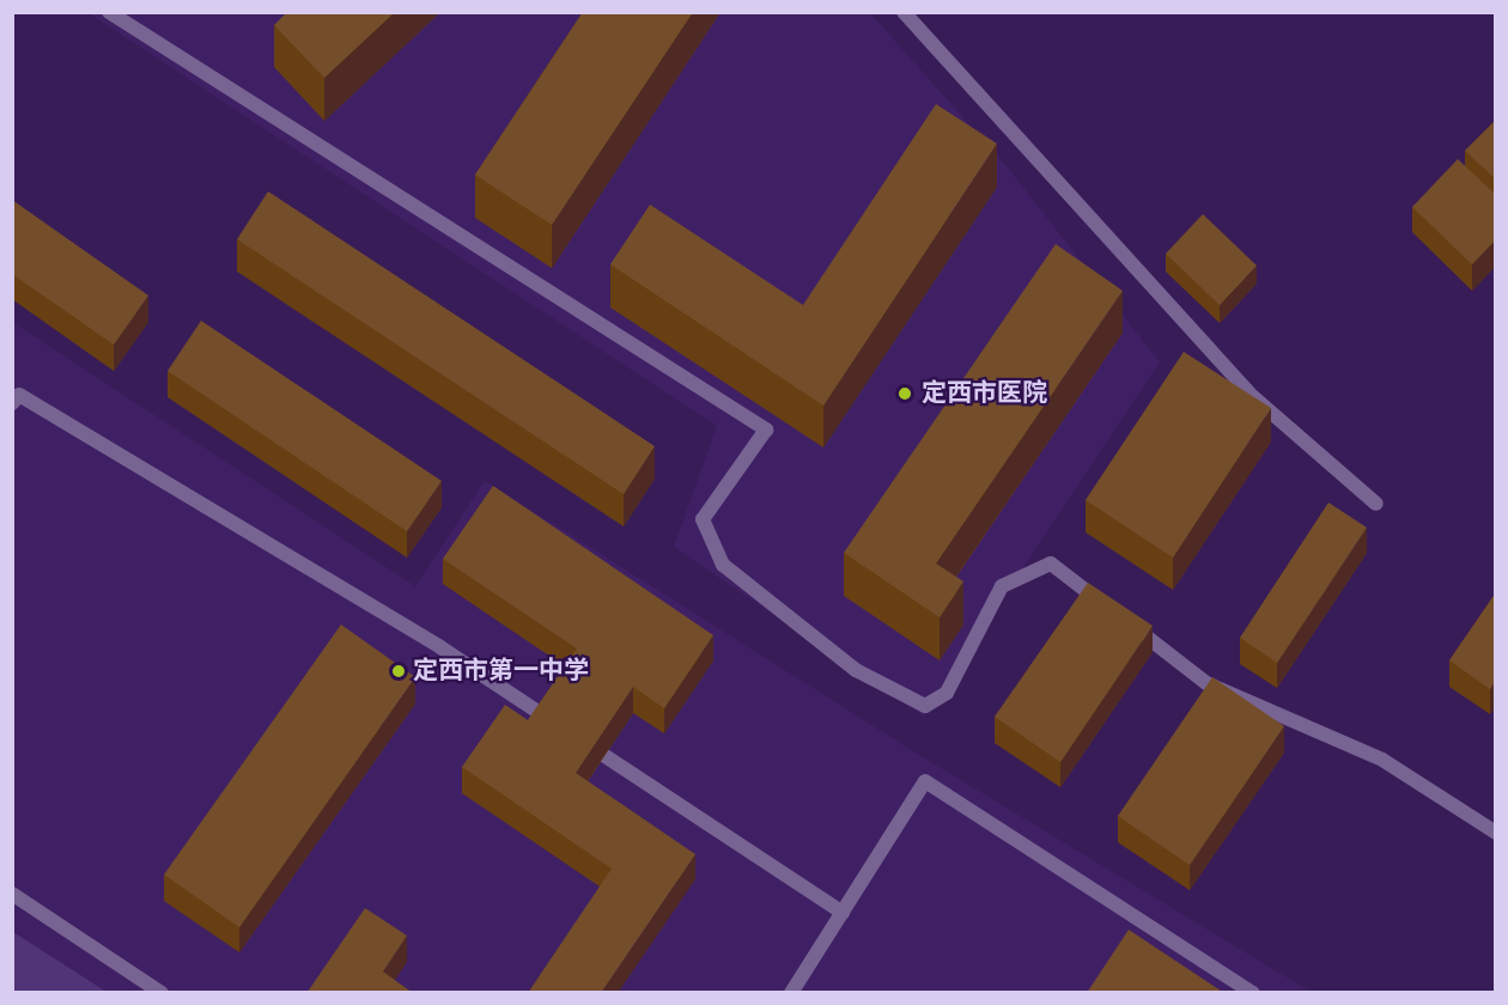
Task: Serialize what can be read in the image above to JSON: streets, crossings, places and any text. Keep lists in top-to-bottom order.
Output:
{
  "places": ["定西市医院", "定西市第一中学"]
}
